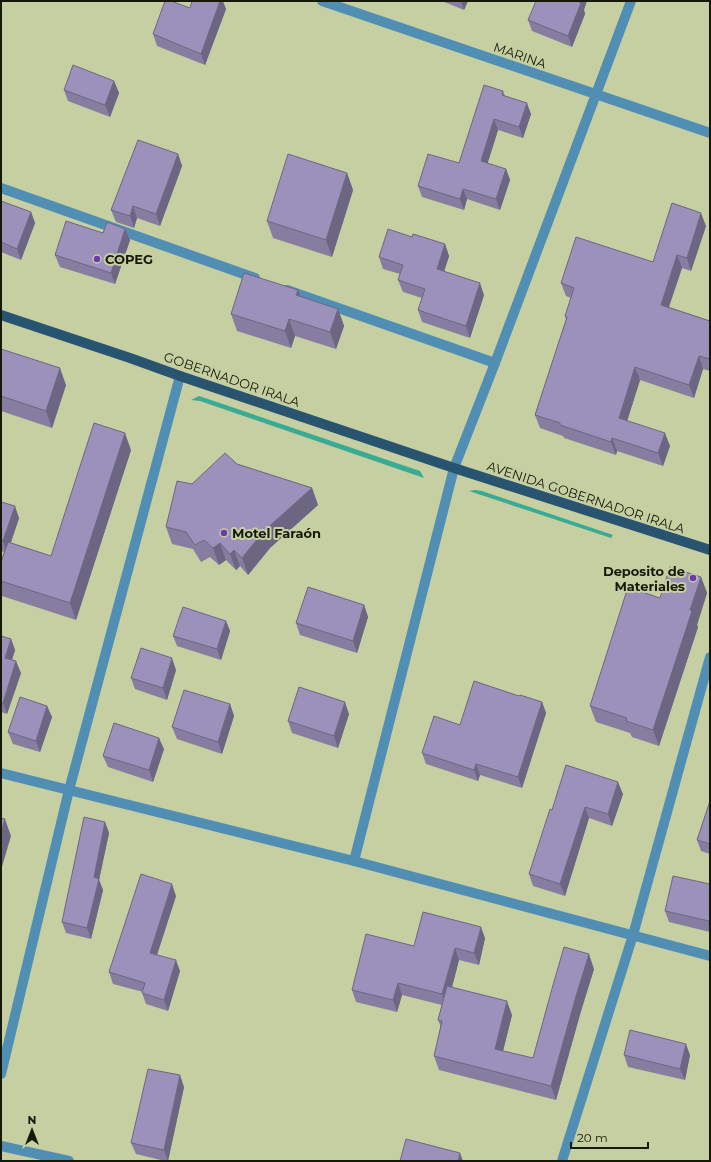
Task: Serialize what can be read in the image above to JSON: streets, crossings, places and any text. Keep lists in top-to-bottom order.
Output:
{
  "streets": {
    "main road": ["GOBERNADOR IRALA", "AVENIDA GOBERNADOR IRALA"],
    "street": ["MARINA"]
  },
  "crossings": [
    ["GOBERNADOR IRALA", "AVENIDA GOBERNADOR IRALA"]
  ],
  "places": ["COPEG", "Motel Faraón", "Deposito de Materiales"],
  "scale_bar": "20 m",
  "north": "top"
}
